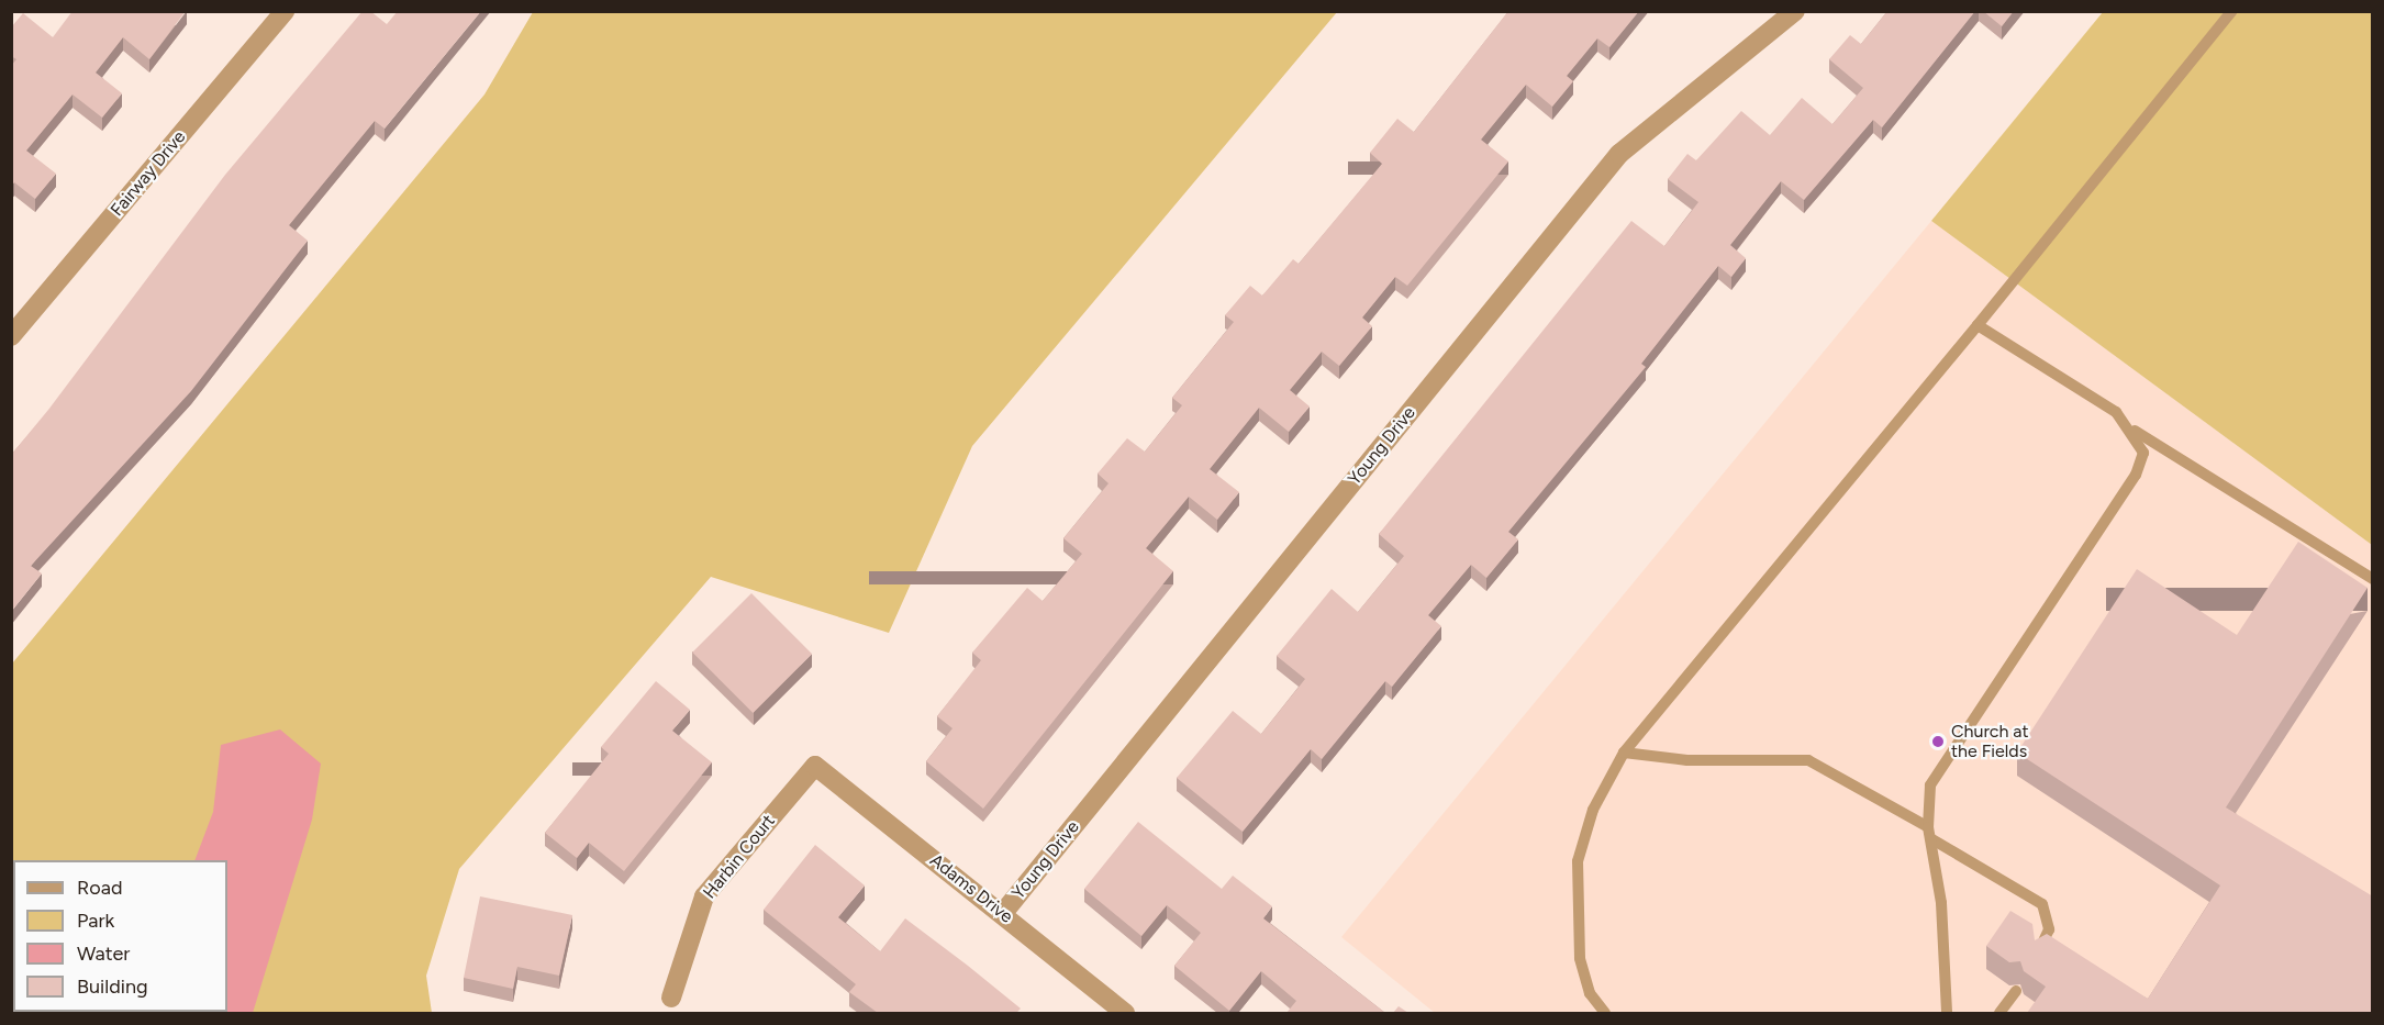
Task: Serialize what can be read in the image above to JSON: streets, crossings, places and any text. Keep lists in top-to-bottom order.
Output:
{
  "streets": {
    "street": [
      "Fairway Drive",
      "Young Drive",
      "Harbin Court",
      "Adams Drive"
    ]
  },
  "crossings": [
    ["Young Drive", "Adams Drive"],
    ["Harbin Court", "Adams Drive"]
  ],
  "places": ["Church at the Fields"],
  "legend": [
    "Road",
    "Park",
    "Water",
    "Building"
  ]
}
